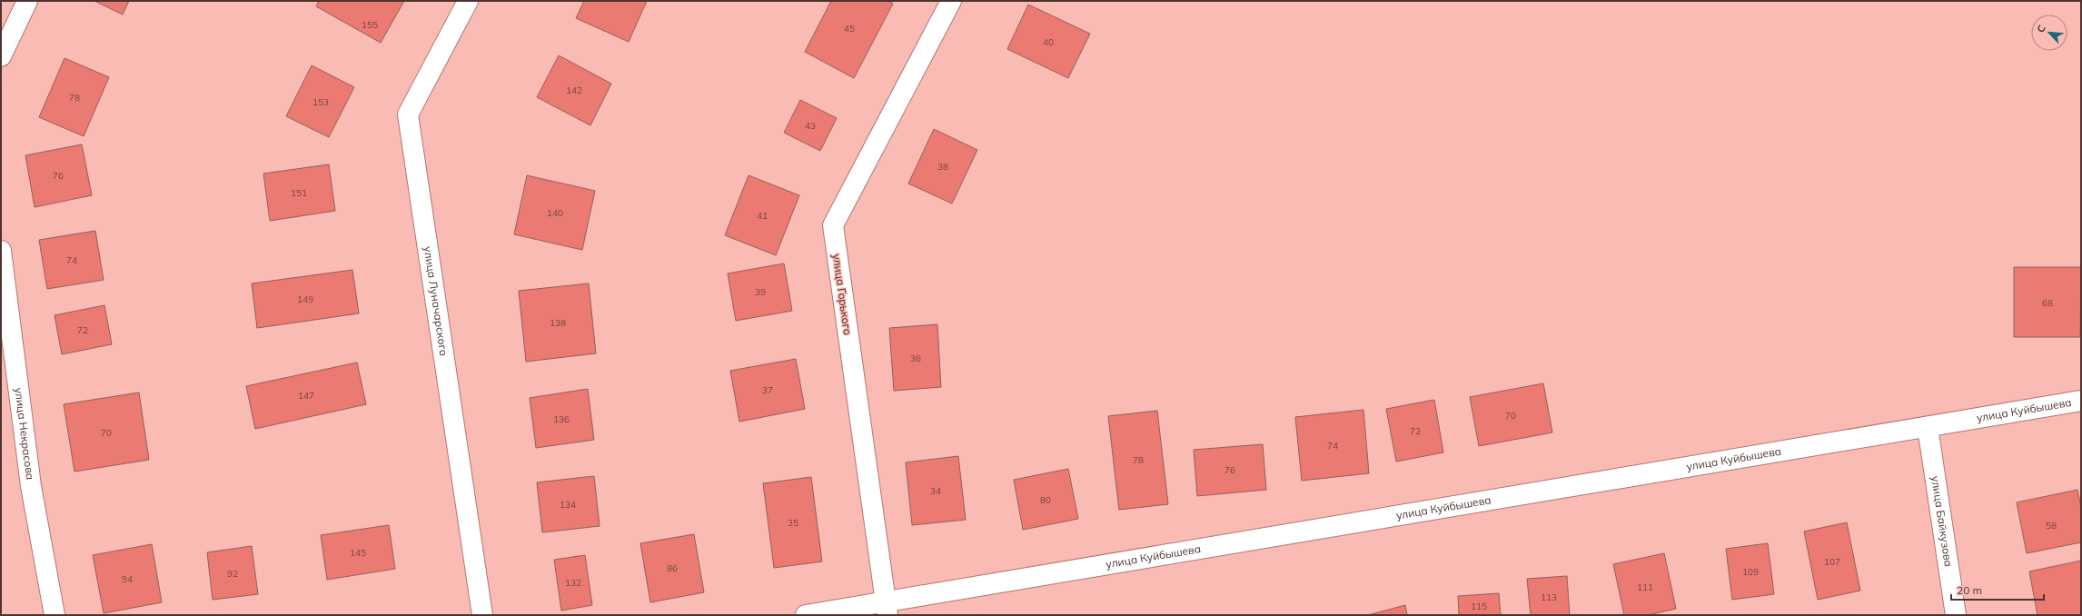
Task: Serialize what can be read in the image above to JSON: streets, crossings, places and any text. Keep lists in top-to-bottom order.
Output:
{
  "streets": {
    "street": [
      "улица Горького",
      "улица Луначарского",
      "улица Куйбышева",
      "улица Некрасова",
      "улица Байкузова"
    ]
  },
  "crossings": [
    ["улица Горького", "улица Куйбышева"],
    ["улица Куйбышева", "улица Байкузова"]
  ],
  "house_numbers": [
    "155",
    "45",
    "40",
    "142",
    "78",
    "153",
    "43",
    "38",
    "76",
    "151",
    "140",
    "41",
    "74",
    "39",
    "149",
    "68",
    "138",
    "72",
    "36",
    "37",
    "147",
    "70",
    "136",
    "72",
    "70",
    "74",
    "78",
    "76",
    "34",
    "80",
    "134",
    "35",
    "58",
    "145",
    "107",
    "86",
    "109",
    "92",
    "94",
    "132",
    "111",
    "113",
    "115"
  ],
  "scale_bar": "20 m",
  "north": "top left"
}
